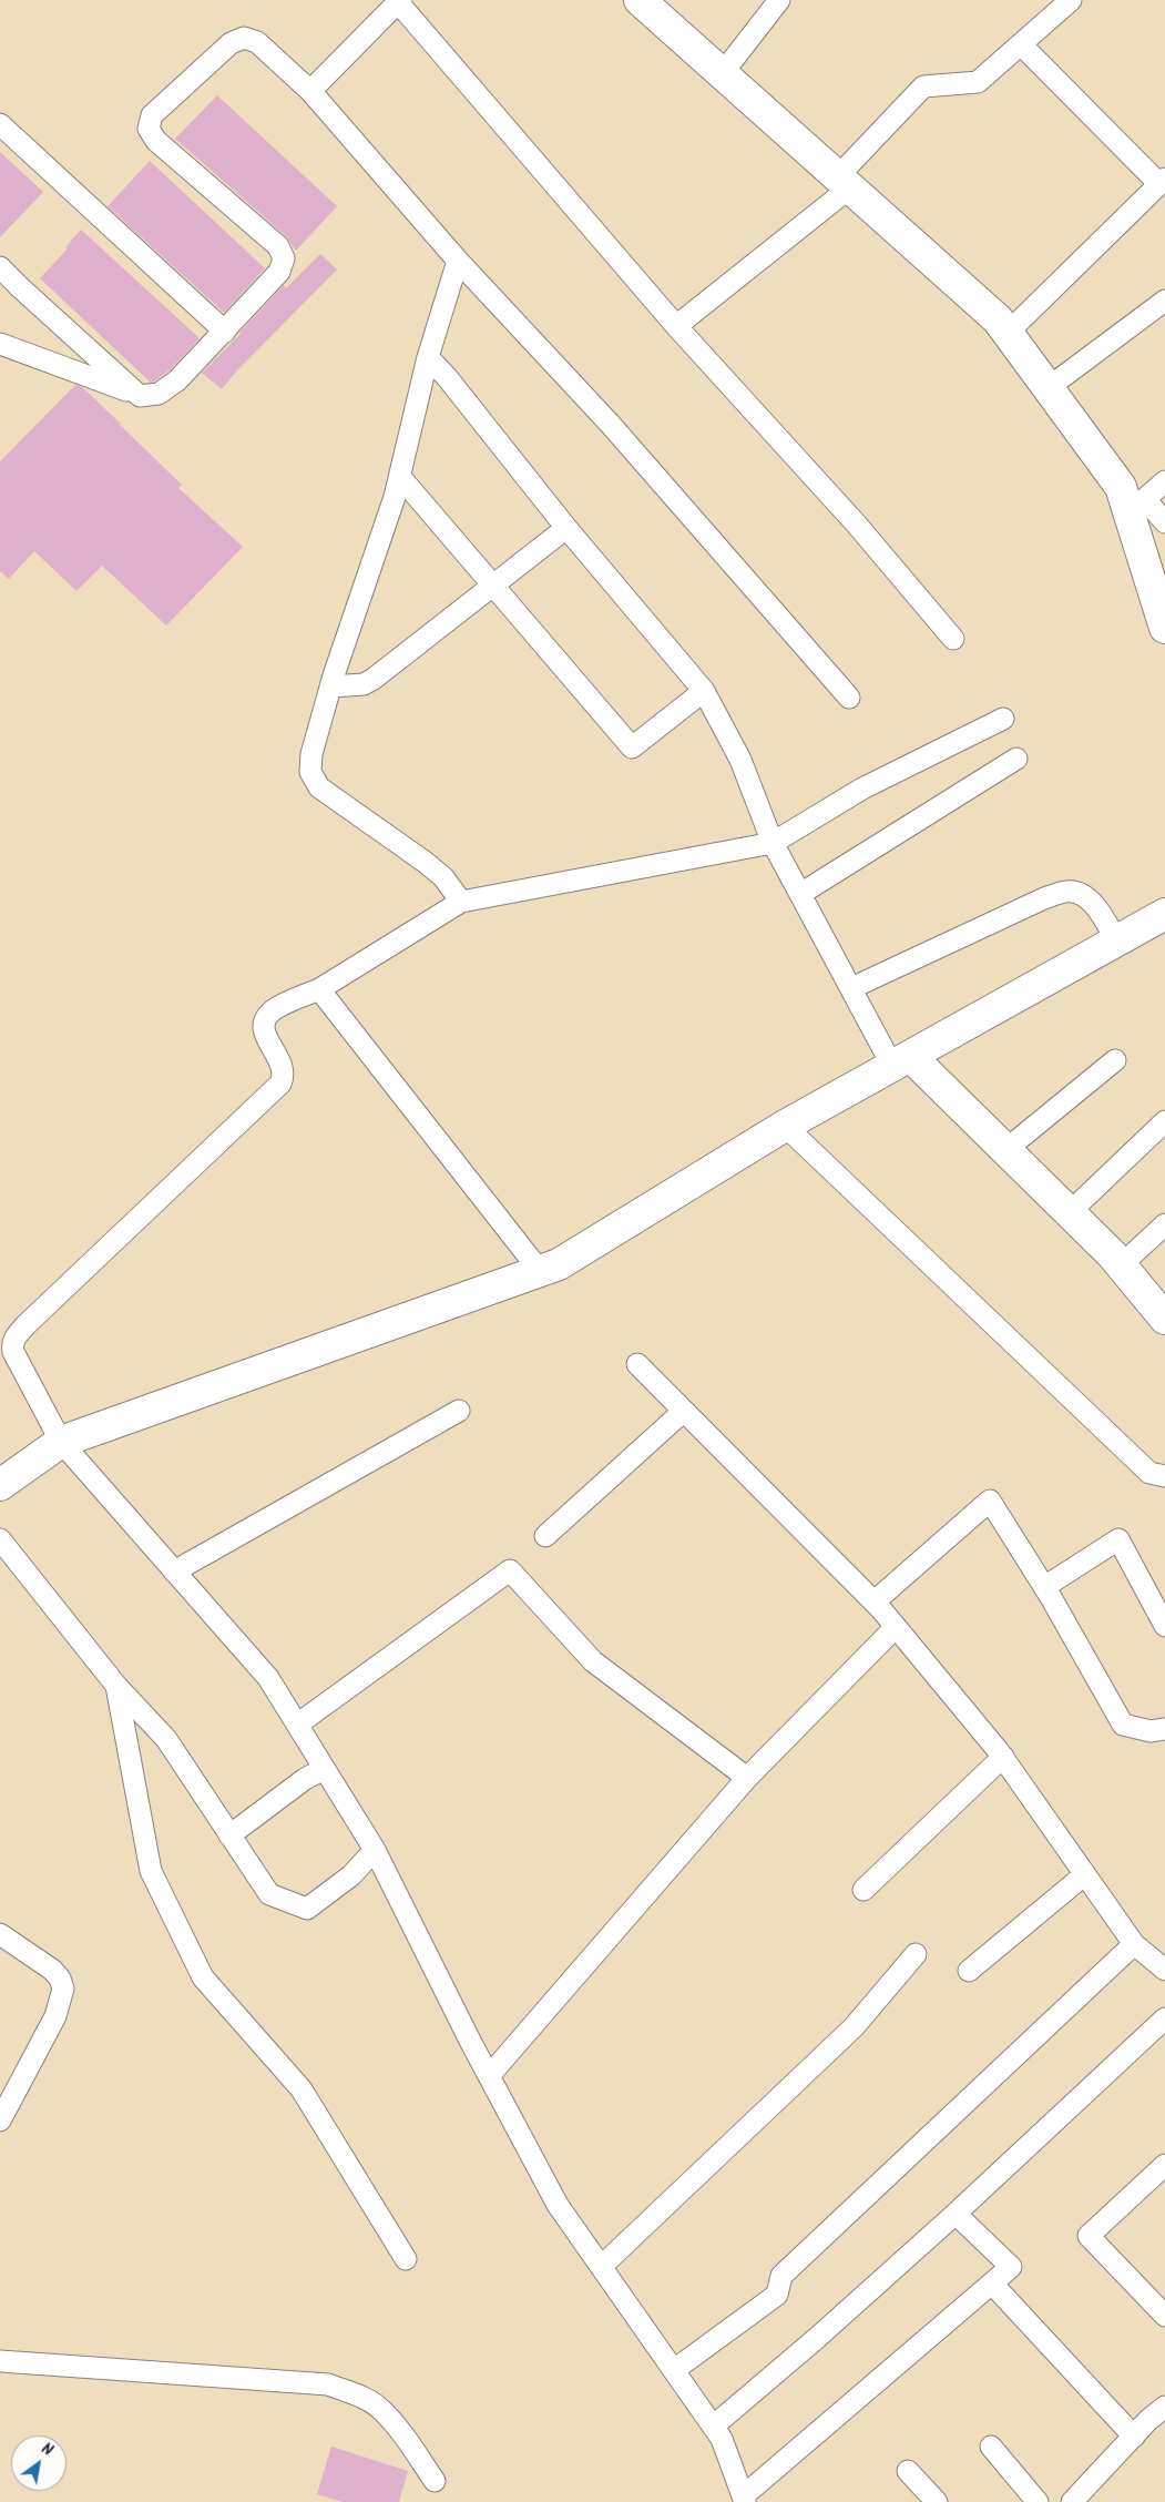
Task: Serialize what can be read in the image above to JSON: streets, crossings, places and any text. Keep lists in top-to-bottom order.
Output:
{
  "north": "top right"
}
